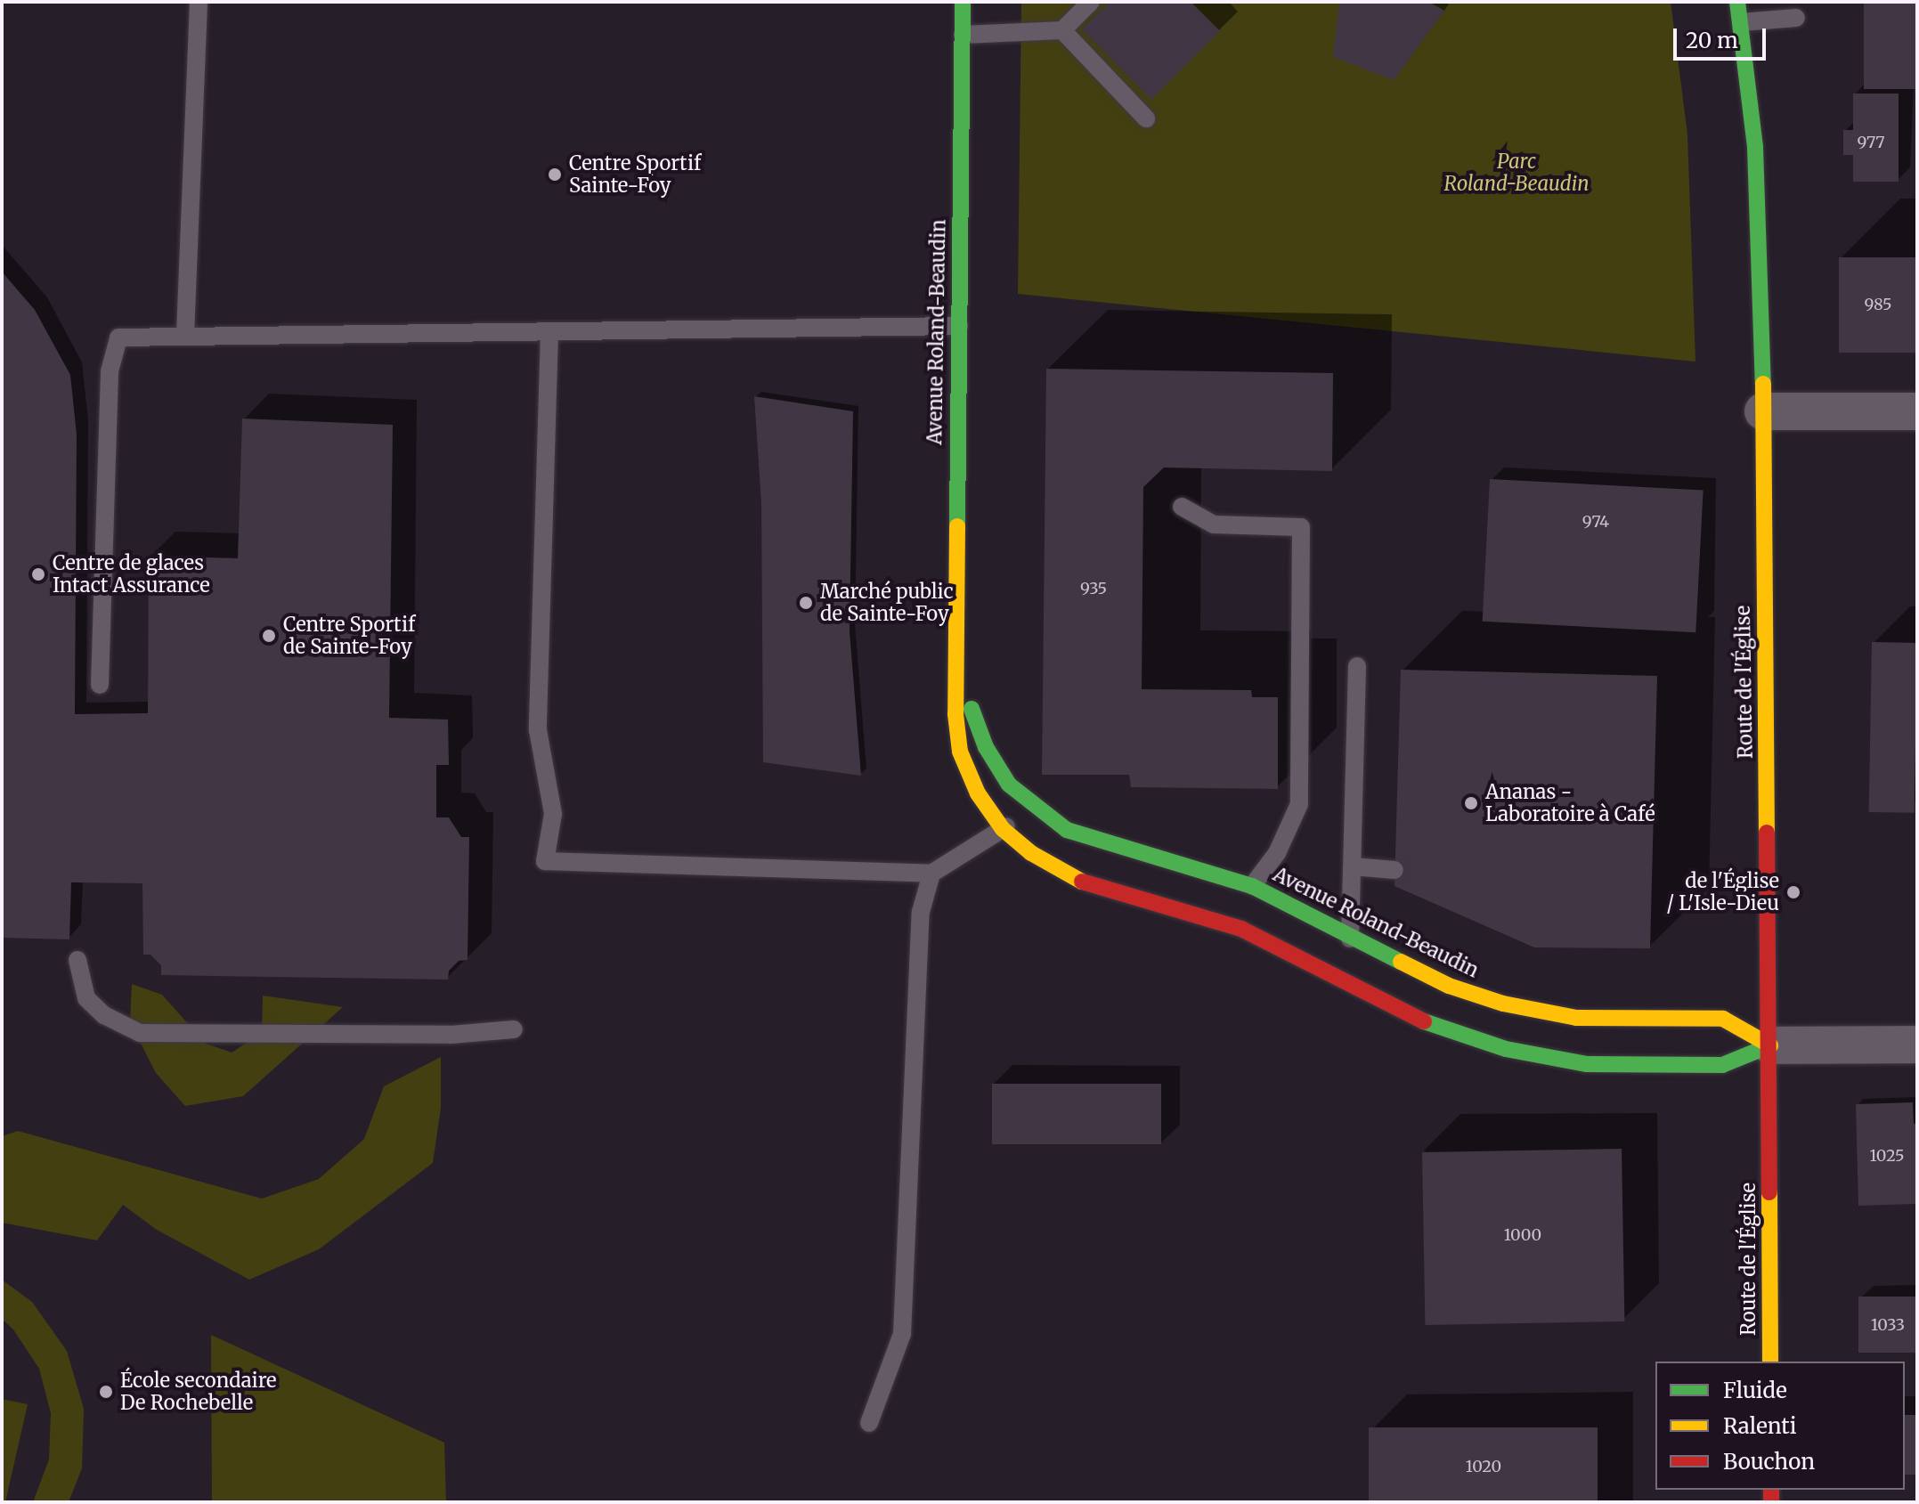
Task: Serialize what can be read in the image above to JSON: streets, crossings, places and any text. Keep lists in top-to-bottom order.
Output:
{
  "streets": {
    "street": ["Avenue Roland-Beaudin", "Route de l'Église"]
  },
  "crossings": [
    ["Avenue Roland-Beaudin", "Route de l'Église"]
  ],
  "parks": ["Parc Roland-Beaudin"],
  "places": [
    "Centre Sportif Sainte-Foy",
    "Centre de glaces Intact Assurance",
    "Marché public de Sainte-Foy",
    "Centre Sportif de Sainte-Foy",
    "Ananas - Laboratoire à Café",
    "de l'Église / L'Isle-Dieu",
    "École secondaire De Rochebelle"
  ],
  "house_numbers": [
    "977",
    "985",
    "974",
    "935",
    "1025",
    "1000",
    "1033",
    "1020"
  ],
  "legend": ["Fluide", "Ralenti", "Bouchon"],
  "scale_bar": "20 m"
}
